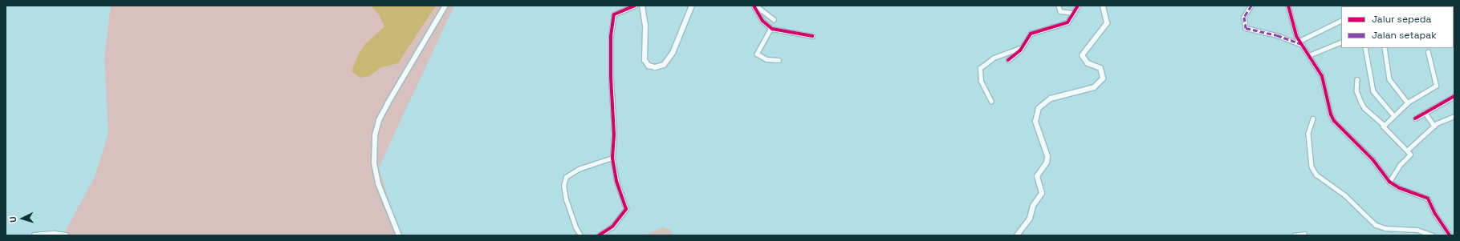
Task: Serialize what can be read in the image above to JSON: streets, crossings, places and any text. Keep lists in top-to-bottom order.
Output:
{
  "legend": ["Jalur sepeda", "Jalan setapak"],
  "north": "left"
}
